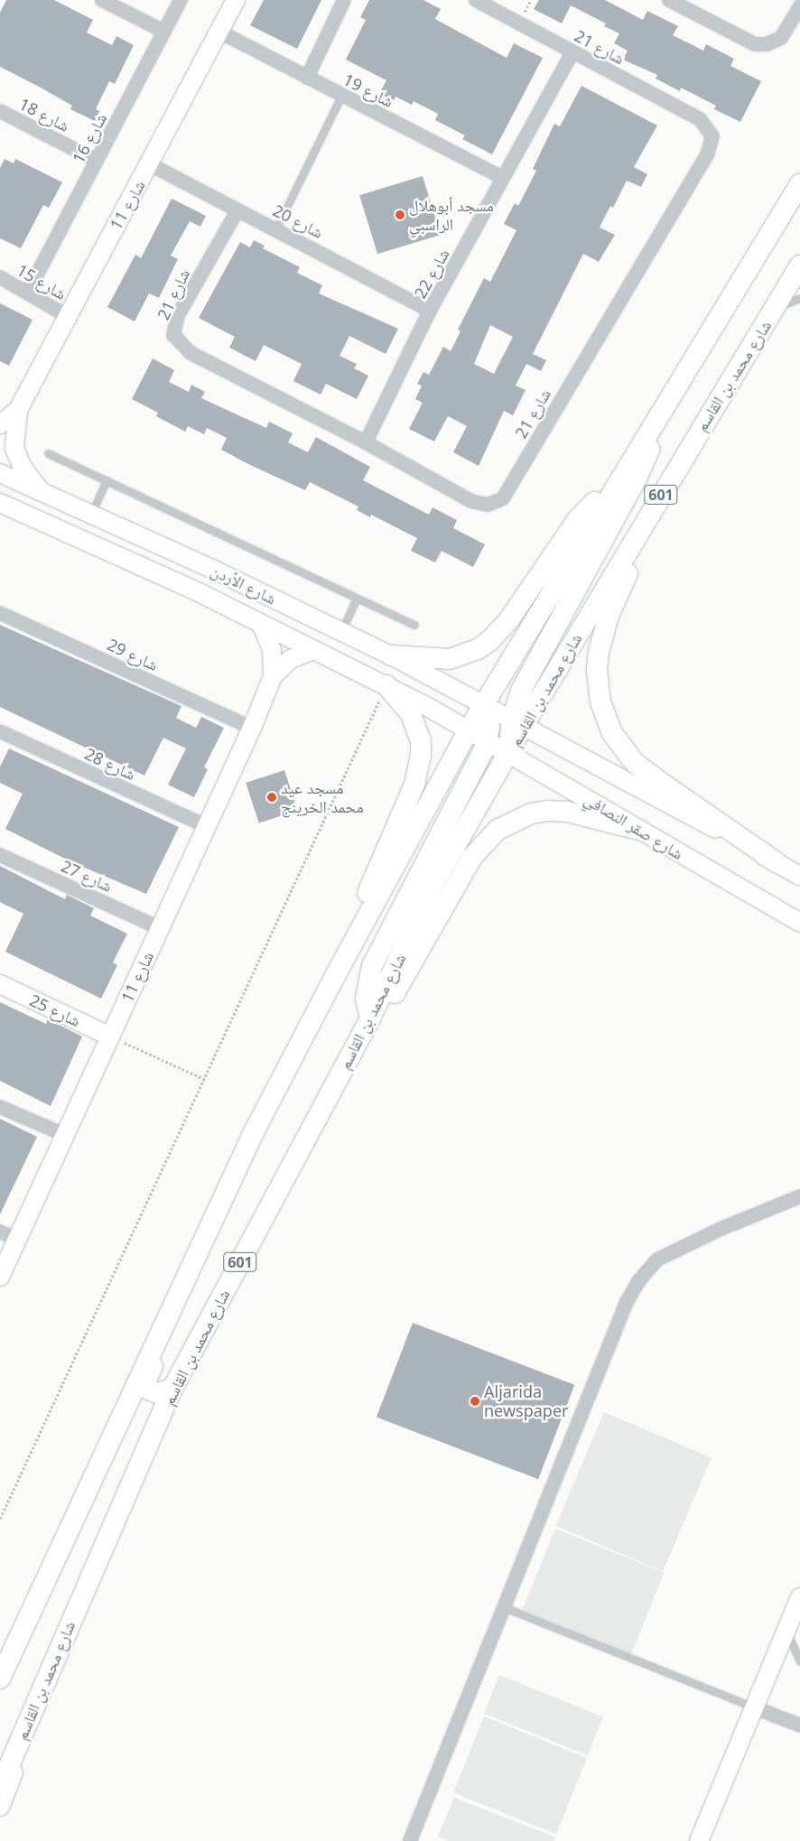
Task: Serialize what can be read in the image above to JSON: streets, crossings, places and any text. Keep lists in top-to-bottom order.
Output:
{
  "streets": {
    "main road": ["شارع محمد بن القاسم", "601"],
    "street": [
      "شارع 21",
      "شارع 19",
      "شارع 18",
      "شارع 16",
      "شارع 11",
      "شارع 20",
      "شارع 22",
      "شارع 15",
      "شارع الأردن",
      "شارع 29",
      "شارع 28",
      "شارع صقر النصافي",
      "شارع 27",
      "شارع 25"
    ]
  },
  "crossings": [
    ["شارع 21", "شارع 20"],
    ["شارع 21", "شارع 22"],
    ["شارع 19", "شارع 11"],
    ["شارع 19", "شارع 22"],
    ["شارع 18", "شارع 16"],
    ["شارع 16", "شارع 15"],
    ["شارع 11", "شارع 20"],
    ["شارع 11", "شارع 15"],
    ["شارع 11", "شارع الأردن"],
    ["شارع 11", "شارع 29"],
    ["شارع 11", "شارع 28"],
    ["شارع 11", "شارع 27"],
    ["شارع 11", "شارع 25"],
    ["شارع 20", "شارع 22"],
    ["شارع محمد بن القاسم", "شارع صقر النصافي"],
    ["601", "شارع الأردن"],
    ["601", "شارع صقر النصافي"],
    ["شارع الأردن", "شارع صقر النصافي"]
  ],
  "places": ["مسجد أبوهلال الراسبي", "مسجد عيد محمد الخرينج", "Aljarida newspaper"]
}
